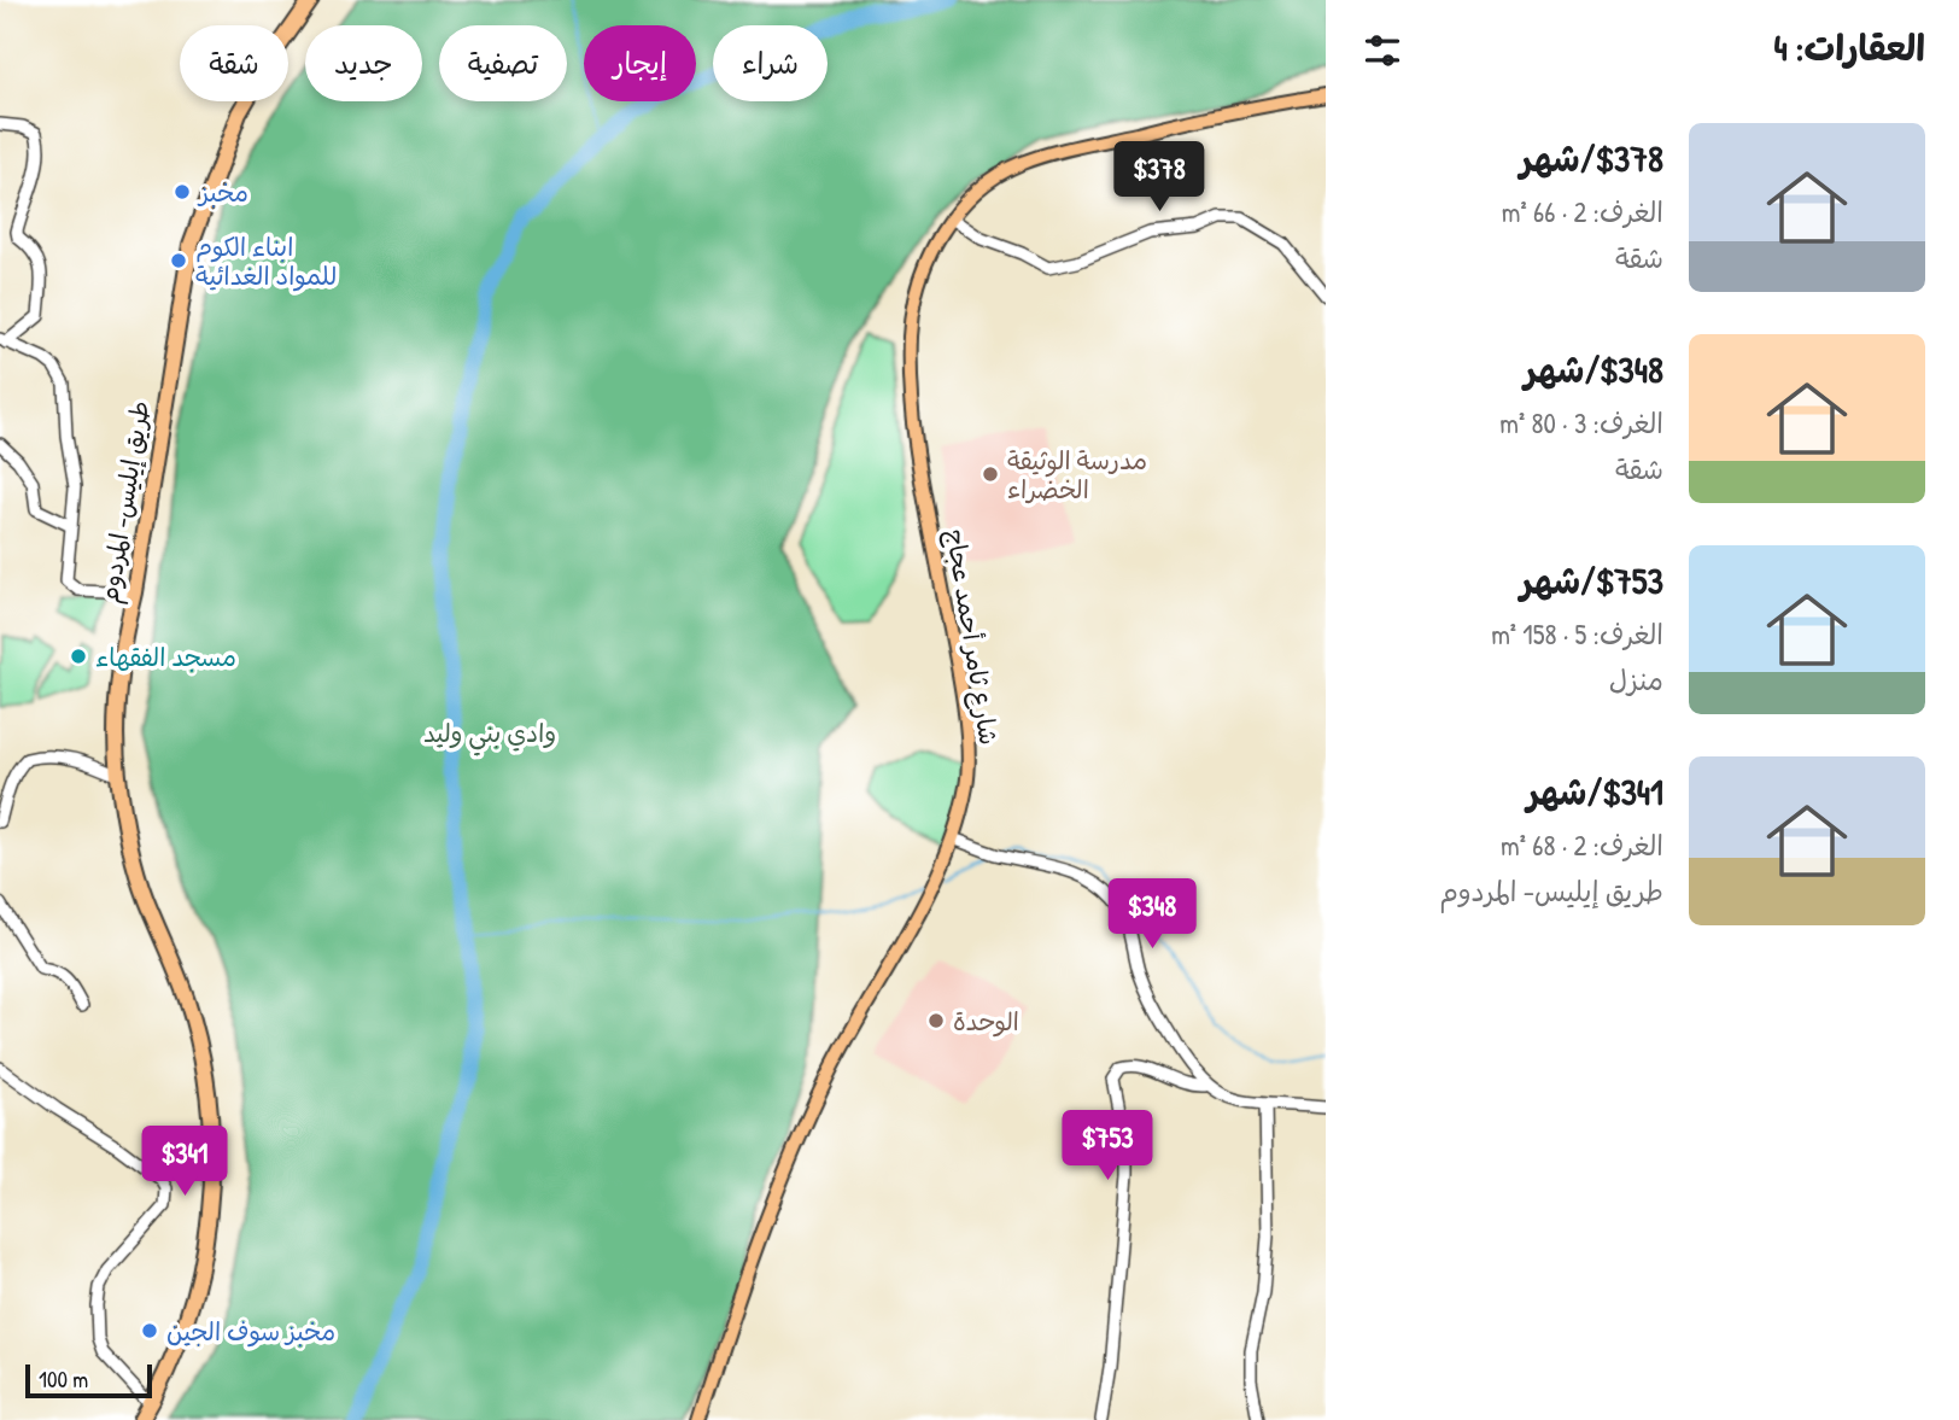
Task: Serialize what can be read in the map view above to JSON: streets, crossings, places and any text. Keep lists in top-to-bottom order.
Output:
{
  "streets": {
    "highway": ["طريق إيليس- المردوم"],
    "main road": ["شارع ثامر أحمد عجاج"]
  },
  "parks": ["وادي بني وليد"],
  "places": [
    "مخبز",
    "ابناء الكوم للمواد الغدائية",
    "مدرسة الوثيقة الخضراء",
    "مسجد الفقهاء",
    "الوحدة",
    "مخبز سوف الجين"
  ],
  "scale_bar": "100 m",
  "page": {
    "heading": "العقارات: 4",
    "chip": [
      "شراء",
      "إيجار",
      "تصفية",
      "جديد",
      "شقة"
    ],
    "list": [
      {
        "name": "$378/شهر",
        "note": "الغرف: 2 · 66 m² · شقة"
      },
      {
        "name": "$348/شهر",
        "note": "الغرف: 3 · 80 m² · شقة"
      },
      {
        "name": "$753/شهر",
        "note": "الغرف: 5 · 158 m² · منزل"
      },
      {
        "name": "$341/شهر",
        "note": "الغرف: 2 · 68 m² · طريق إيليس- المردوم"
      }
    ],
    "price": [
      "$378",
      "$348",
      "$753",
      "$341"
    ],
    "scale": "100 m"
  }
}
